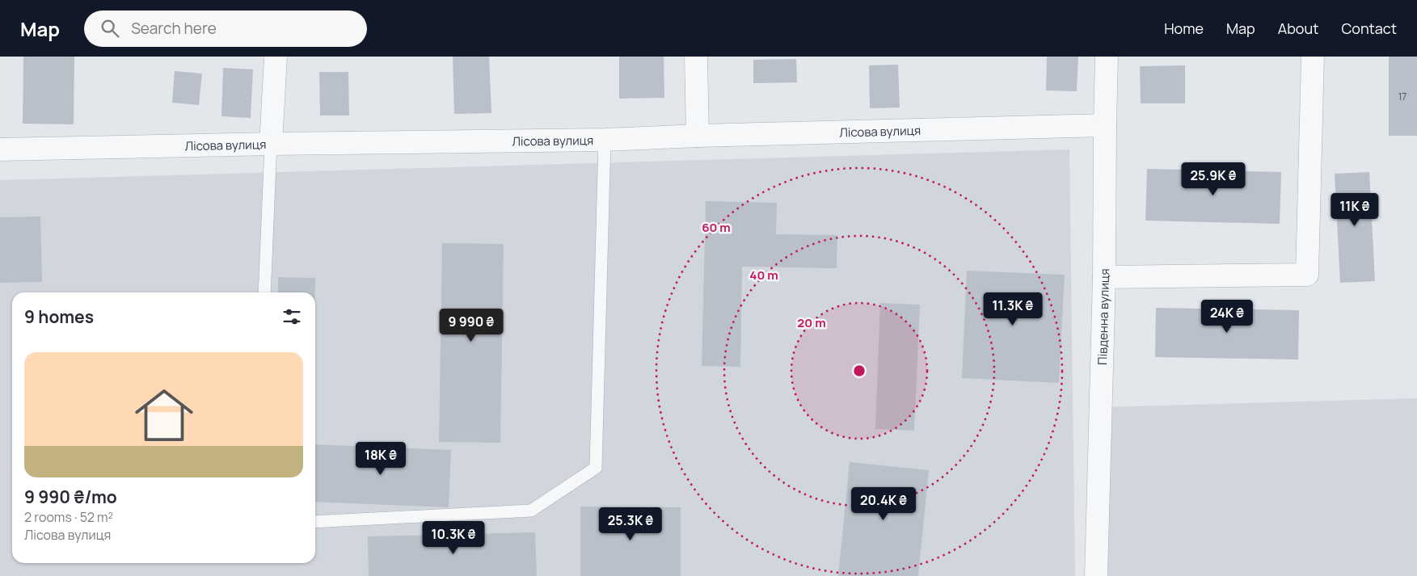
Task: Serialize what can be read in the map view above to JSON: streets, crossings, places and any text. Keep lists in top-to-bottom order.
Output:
{
  "streets": {
    "street": ["Лісова вулиця", "Південна вулиця"]
  },
  "crossings": [
    ["Лісова вулиця", "Південна вулиця"]
  ],
  "house_numbers": ["17"],
  "page": {
    "header": "Map",
    "search": "Search here",
    "nav": [
      "Home",
      "Map",
      "About",
      "Contact"
    ],
    "price": [
      "25.9K ₴",
      "11K ₴",
      "11.3K ₴",
      "24K ₴",
      "9 990 ₴",
      "18K ₴",
      "20.4K ₴",
      "25.3K ₴",
      "10.3K ₴"
    ],
    "heading": "9 homes",
    "list": [
      {
        "name": "9 990 ₴/mo",
        "note": "2 rooms · 52 m² · Лісова вулиця"
      }
    ]
  },
  "rings": ["60 m", "40 m", "20 m"]
}
